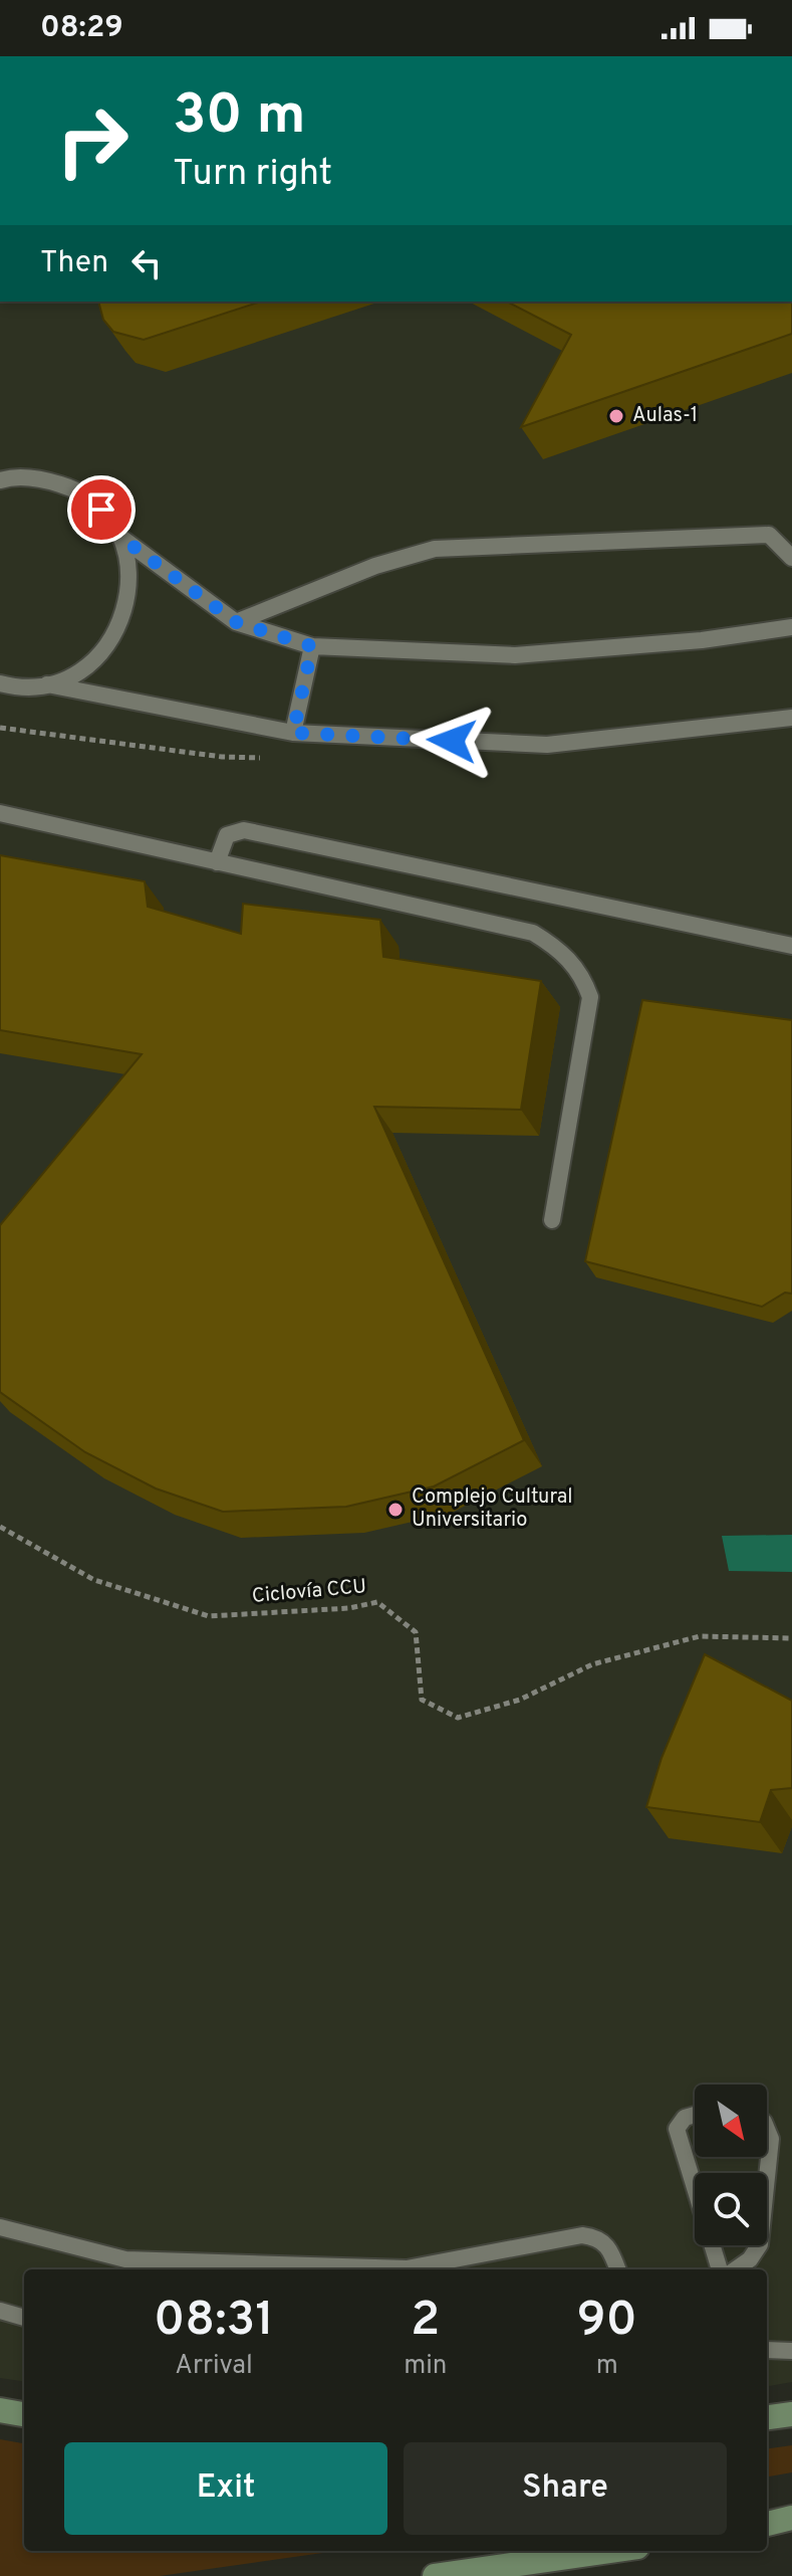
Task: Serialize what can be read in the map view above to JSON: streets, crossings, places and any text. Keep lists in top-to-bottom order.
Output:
{
  "streets": {
    "path": ["Ciclovía CCU"]
  },
  "places": ["Aulas-1", "Complejo Cultural Universitario"],
  "north": "bottom right",
  "page": {
    "status": "08:29",
    "turn": ["30 m", "Turn right"],
    "then": "Then",
    "eta": [
      "08:31",
      "Arrival",
      "2",
      "min",
      "90",
      "m"
    ],
    "buttons": ["Exit", "Share"]
  }
}
